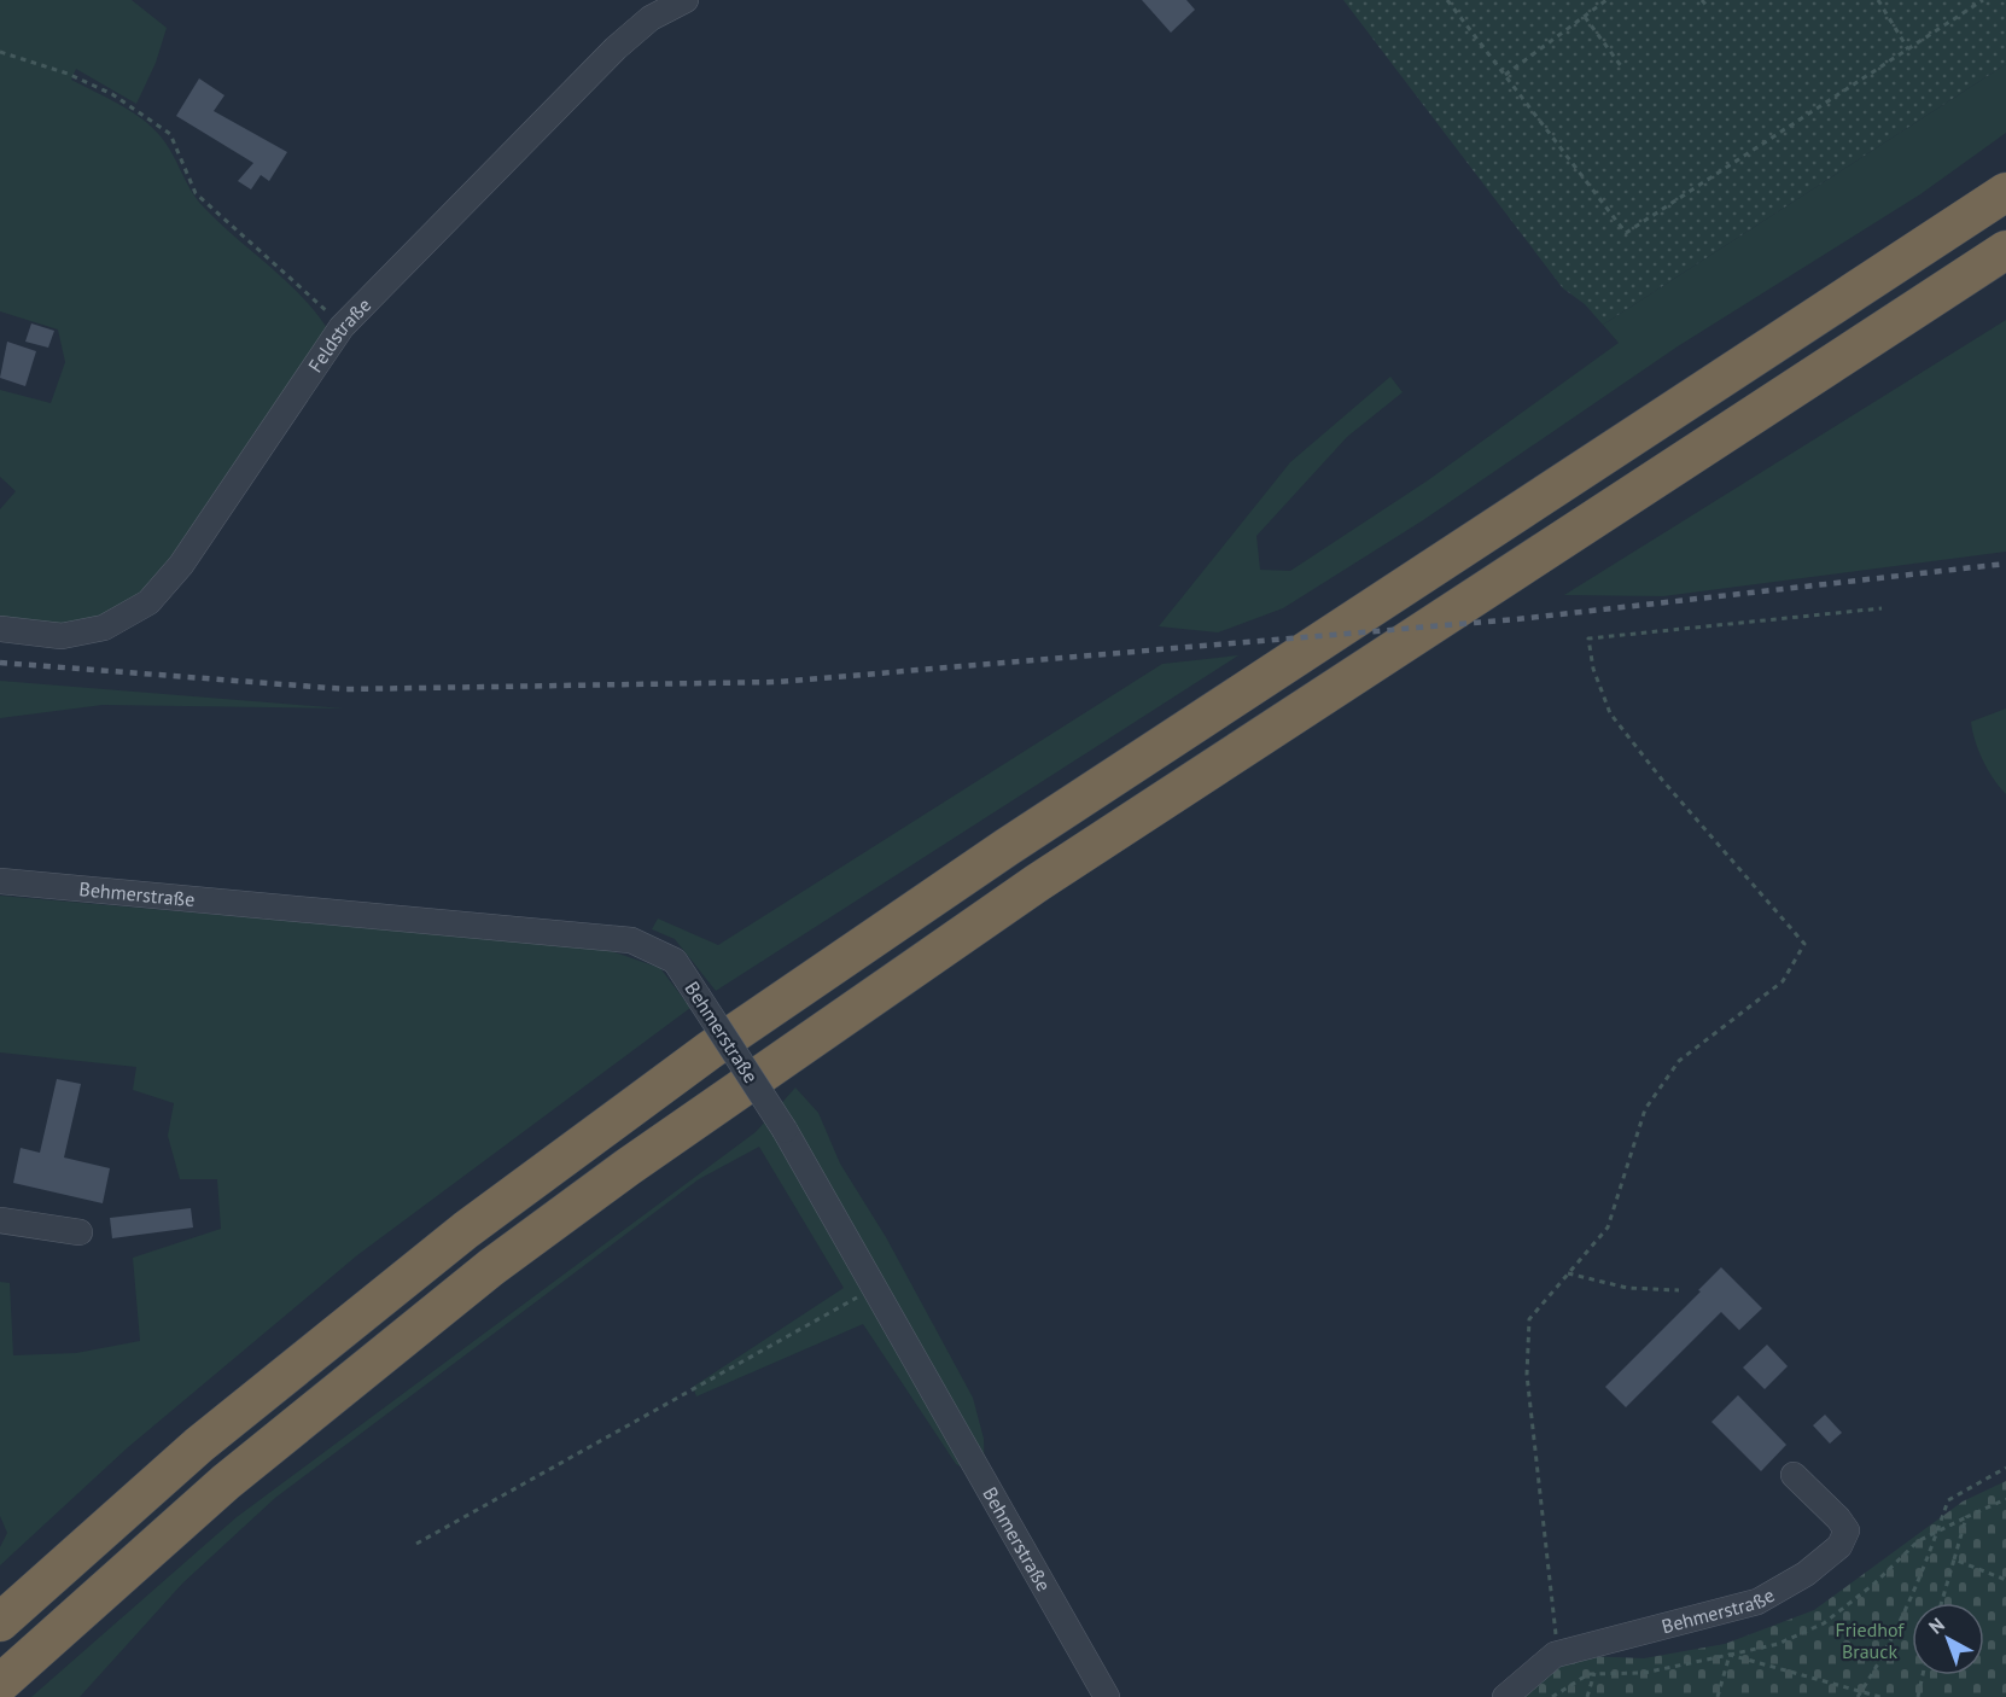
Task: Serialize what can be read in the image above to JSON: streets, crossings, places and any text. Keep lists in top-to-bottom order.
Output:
{
  "streets": {
    "street": ["Feldstraße", "Behmerstraße"]
  },
  "parks": ["Friedhof Brauck"],
  "north": "top left"
}
